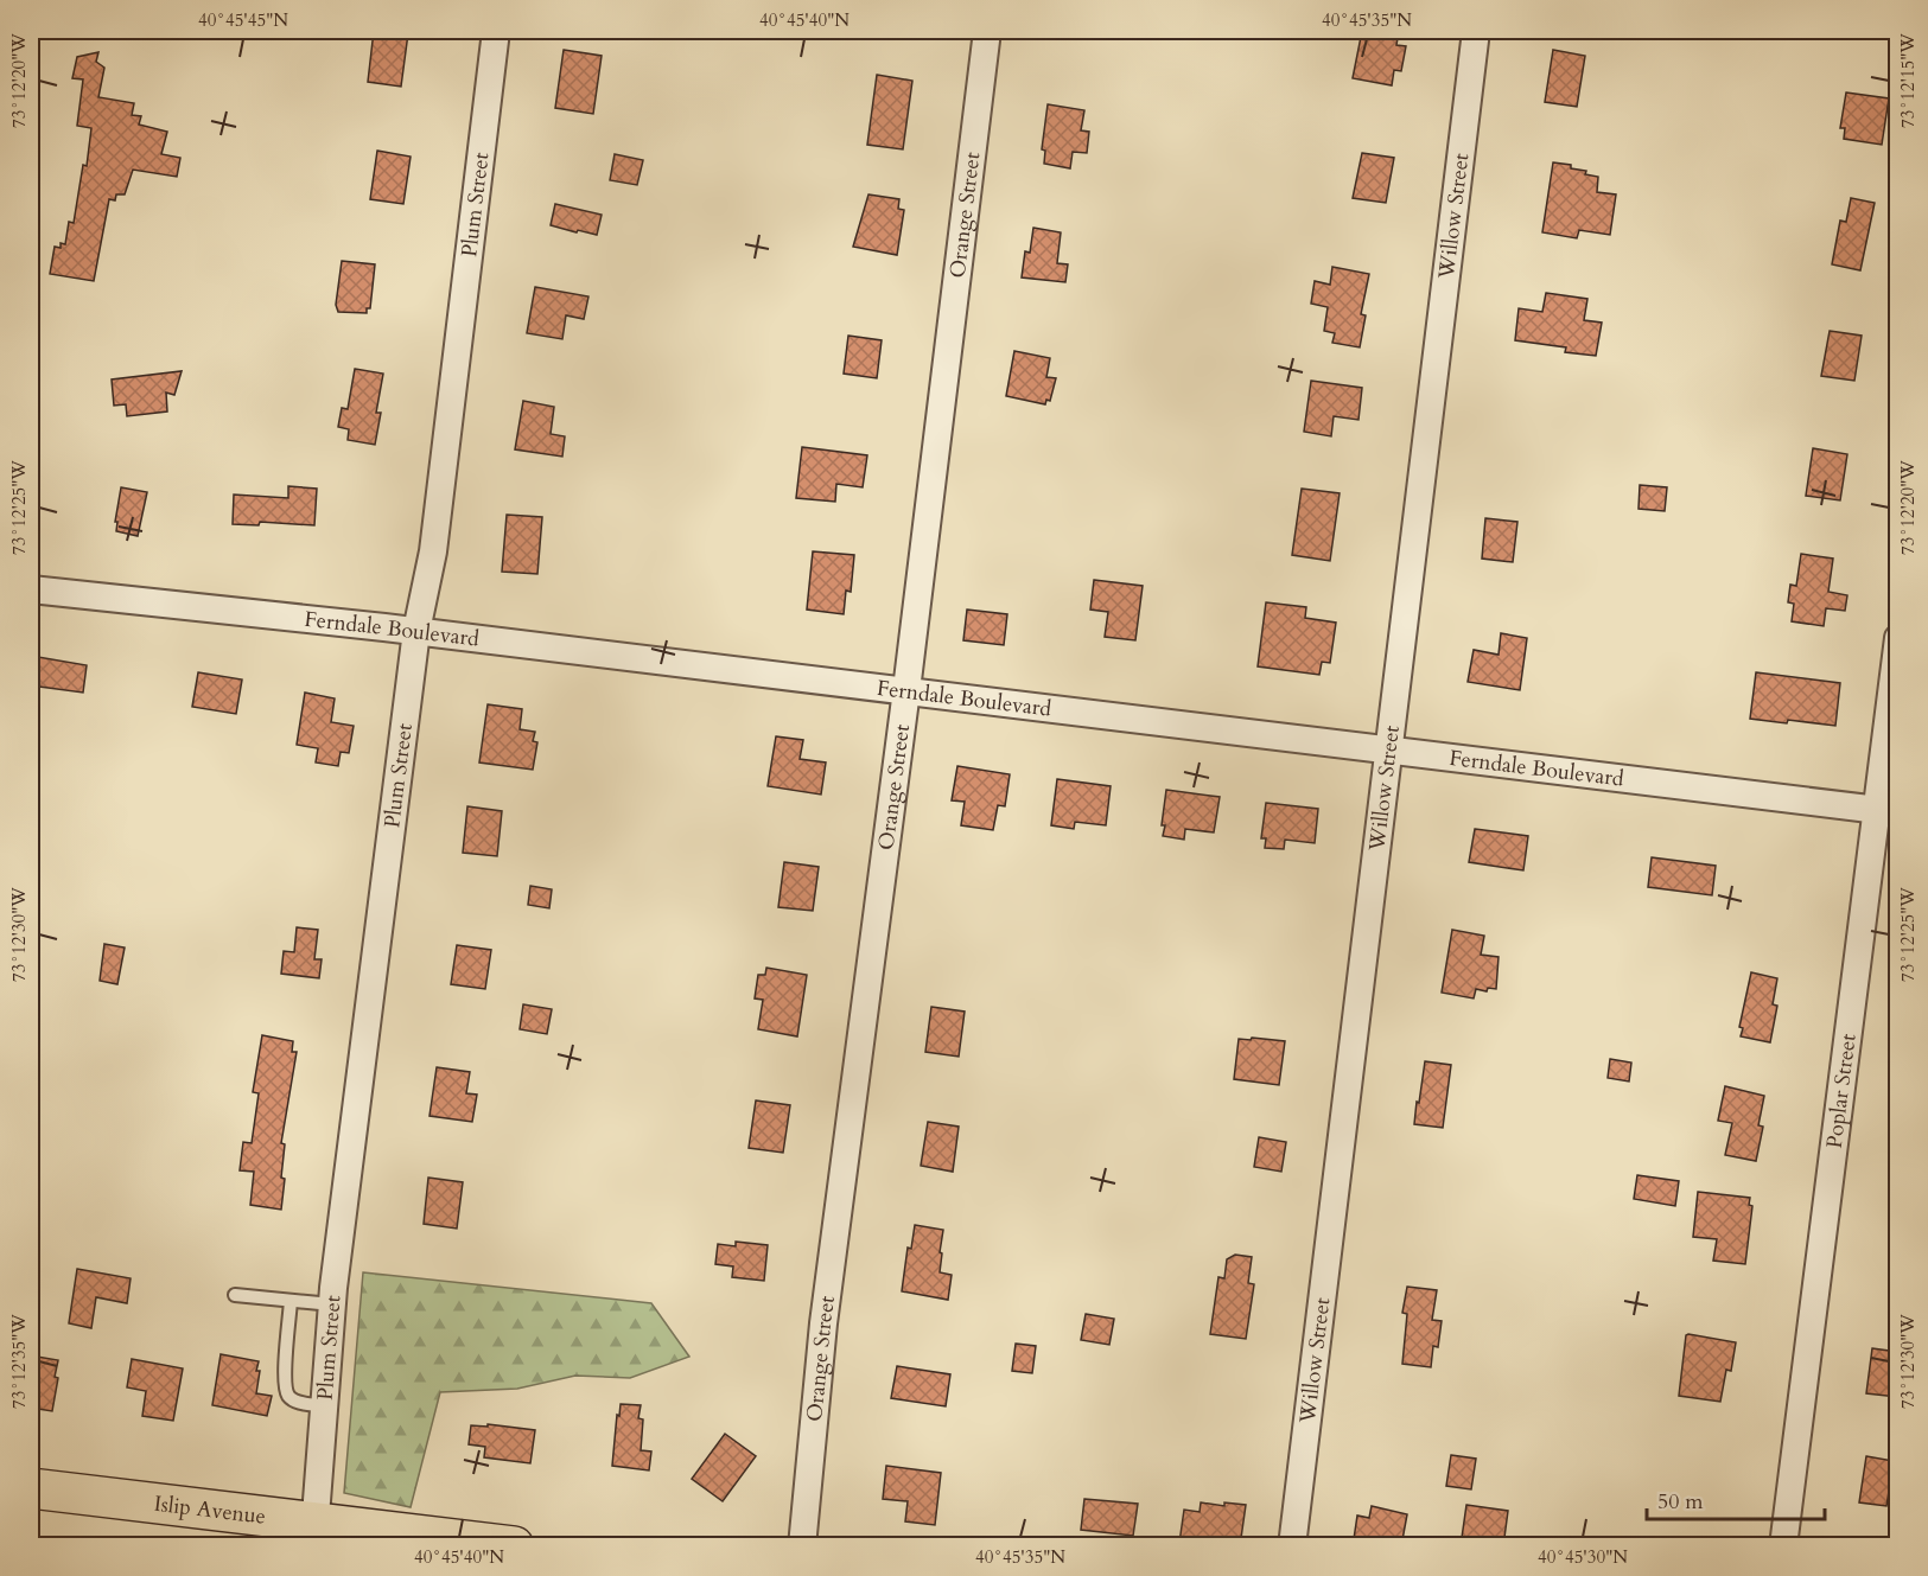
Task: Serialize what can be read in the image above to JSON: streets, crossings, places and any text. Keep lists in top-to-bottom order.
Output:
{
  "streets": {
    "main road": ["Islip Avenue"],
    "street": [
      "Plum Street",
      "Orange Street",
      "Willow Street",
      "Ferndale Boulevard",
      "Poplar Street"
    ]
  },
  "crossings": [
    ["Plum Street", "Ferndale Boulevard"],
    ["Plum Street", "Islip Avenue"],
    ["Orange Street", "Ferndale Boulevard"],
    ["Willow Street", "Ferndale Boulevard"],
    ["Ferndale Boulevard", "Poplar Street"]
  ],
  "scale_bar": "50 m",
  "coordinates": [
    "40°45'45\"N",
    "40°45'40\"N",
    "40°45'35\"N",
    "73°12'15\"W",
    "73°12'20\"W",
    "73°12'25\"W",
    "73°12'30\"W",
    "73°12'35\"W",
    "40°45'30\"N"
  ]
}
